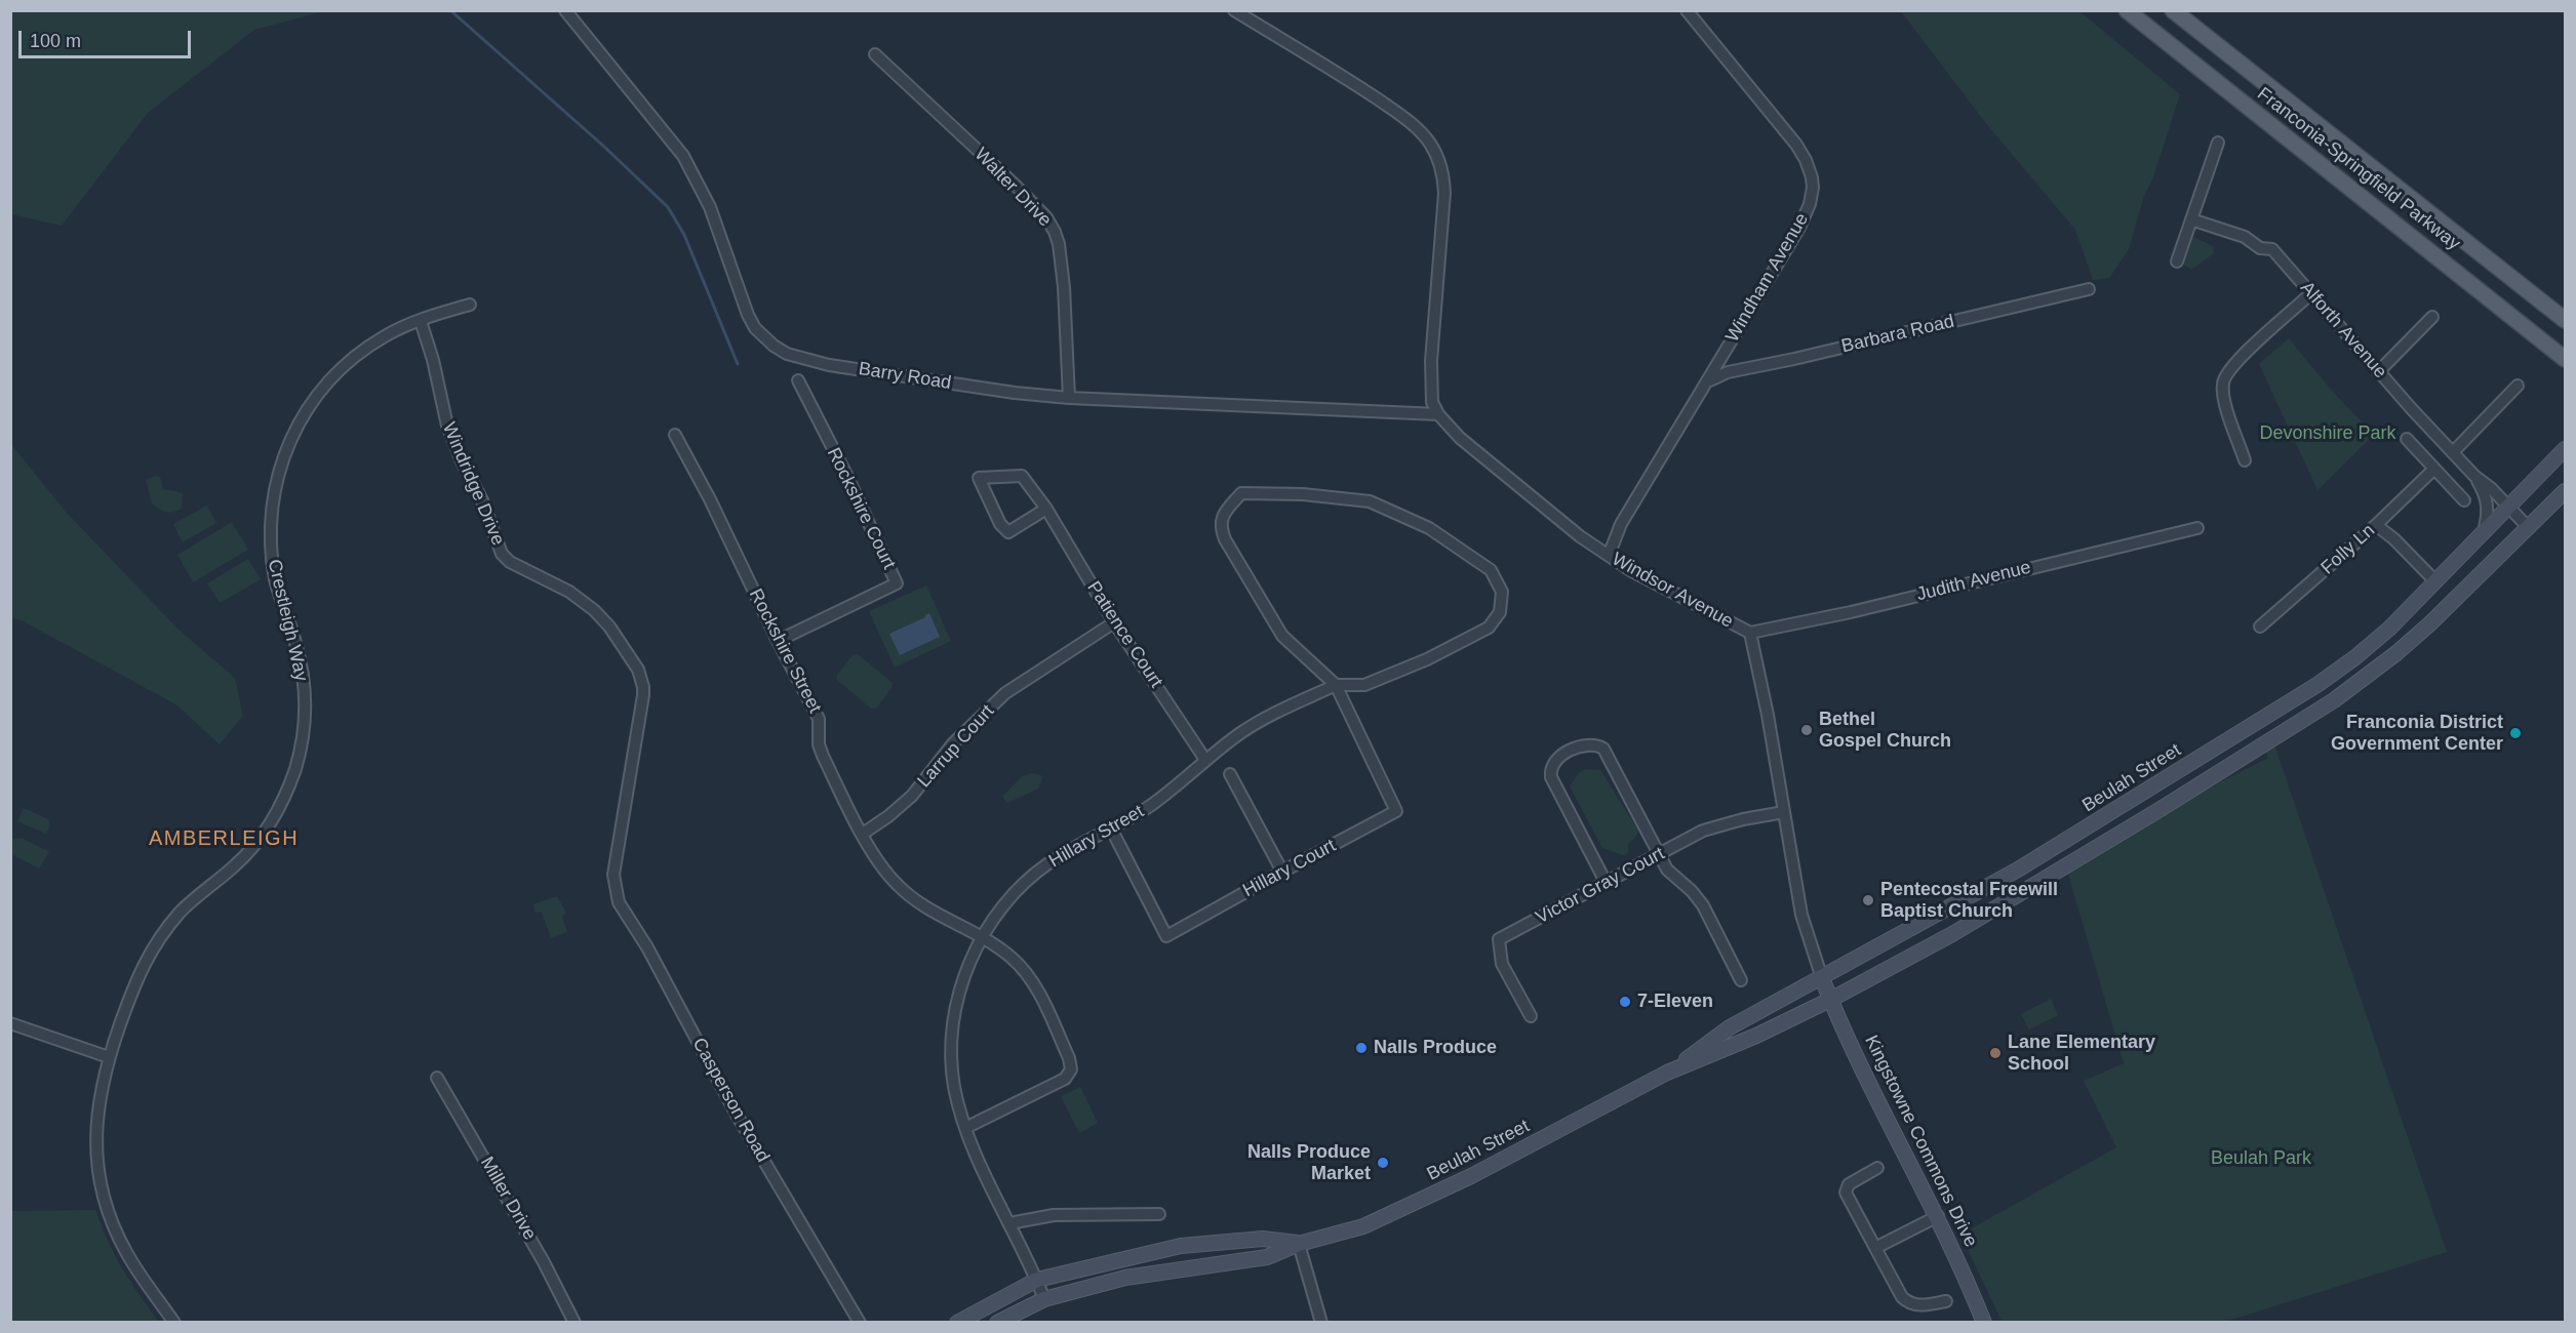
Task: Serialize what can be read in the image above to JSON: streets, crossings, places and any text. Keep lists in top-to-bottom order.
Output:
{
  "streets": {
    "main road": ["Franconia-Springfield Parkway", "Beulah Street", "Kingstowne Commons Drive"],
    "street": [
      "Walter Drive",
      "Windham Avenue",
      "Alforth Avenue",
      "Barbara Road",
      "Barry Road",
      "Windridge Drive",
      "Rockshire Court",
      "Folly Ln",
      "Judith Avenue",
      "Windsor Avenue",
      "Crestleigh Way",
      "Patience Court",
      "Rockshire Street",
      "Larrup Court",
      "Hillary Street",
      "Hillary Court",
      "Victor Gray Court",
      "Casperson Road",
      "Miller Drive"
    ]
  },
  "crossings": [
    ["Walter Drive", "Barry Road"],
    ["Windham Avenue", "Barbara Road"],
    ["Windham Avenue", "Windsor Avenue"],
    ["Alforth Avenue", "Beulah Street"],
    ["Barry Road", "Windsor Avenue"],
    ["Windridge Drive", "Crestleigh Way"],
    ["Windridge Drive", "Casperson Road"],
    ["Rockshire Court", "Rockshire Street"],
    ["Judith Avenue", "Windsor Avenue"],
    ["Windsor Avenue", "Beulah Street"],
    ["Windsor Avenue", "Victor Gray Court"],
    ["Windsor Avenue", "Kingstowne Commons Drive"],
    ["Patience Court", "Larrup Court"],
    ["Patience Court", "Hillary Street"],
    ["Rockshire Street", "Larrup Court"],
    ["Rockshire Street", "Hillary Street"],
    ["Beulah Street", "Hillary Street"],
    ["Beulah Street", "Kingstowne Commons Drive"],
    ["Hillary Street", "Hillary Court"]
  ],
  "districts": ["AMBERLEIGH"],
  "parks": ["Devonshire Park", "Beulah Park"],
  "places": [
    "Bethel Gospel Church",
    "Franconia District Government Center",
    "Pentecostal Freewill Baptist Church",
    "7-Eleven",
    "Nalls Produce",
    "Lane Elementary School",
    "Nalls Produce Market"
  ],
  "scale_bar": "100 m"
}
